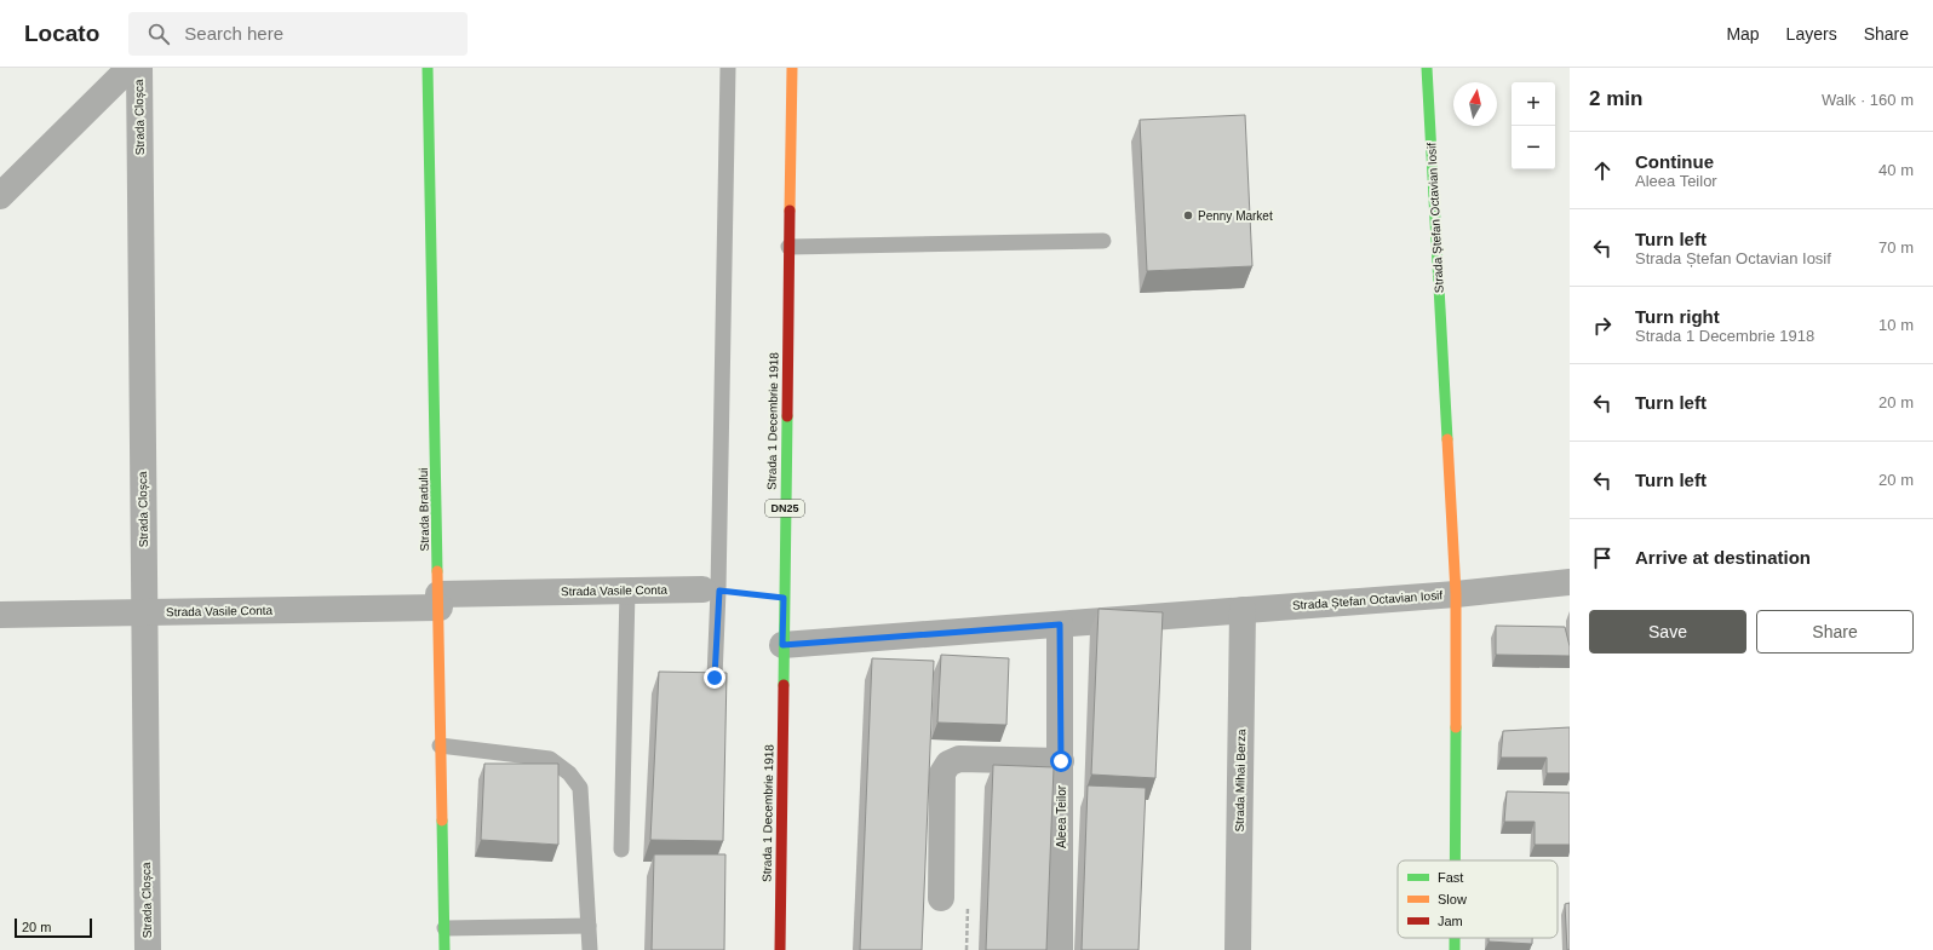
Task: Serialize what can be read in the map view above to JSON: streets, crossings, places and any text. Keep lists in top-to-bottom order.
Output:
{
  "streets": {
    "street": [
      "Strada Cloșca",
      "Strada Ștefan Octavian Iosif",
      "Strada 1 Decembrie 1918",
      "DN25",
      "Strada Bradului",
      "Strada Vasile Conta",
      "Strada Mihai Berza",
      "Aleea Teilor"
    ]
  },
  "crossings": [
    ["Strada Cloșca", "Strada Vasile Conta"],
    ["Strada Ștefan Octavian Iosif", "Strada 1 Decembrie 1918"],
    ["Strada Ștefan Octavian Iosif", "Strada Mihai Berza"],
    ["Strada Ștefan Octavian Iosif", "Aleea Teilor"],
    ["Strada Bradului", "Strada Vasile Conta"]
  ],
  "places": ["Penny Market"],
  "legend": ["Fast", "Slow", "Jam"],
  "scale_bar": "20 m",
  "north": "top",
  "page": {
    "header": "Locato",
    "search": "Search here",
    "nav": ["Map", "Layers", "Share"],
    "heading": ["2 min", "Walk · 160 m"],
    "map_buttons": ["+", "−"],
    "list": [
      ["Continue", "Aleea Teilor", "40 m"],
      ["Turn left", "Strada Ștefan Octavian Iosif", "70 m"],
      ["Turn right", "Strada 1 Decembrie 1918", "10 m"],
      ["Turn left", "20 m"],
      ["Turn left", "20 m"],
      "Arrive at destination"
    ],
    "buttons": ["Save", "Share"],
    "scale": "20 m"
  }
}
